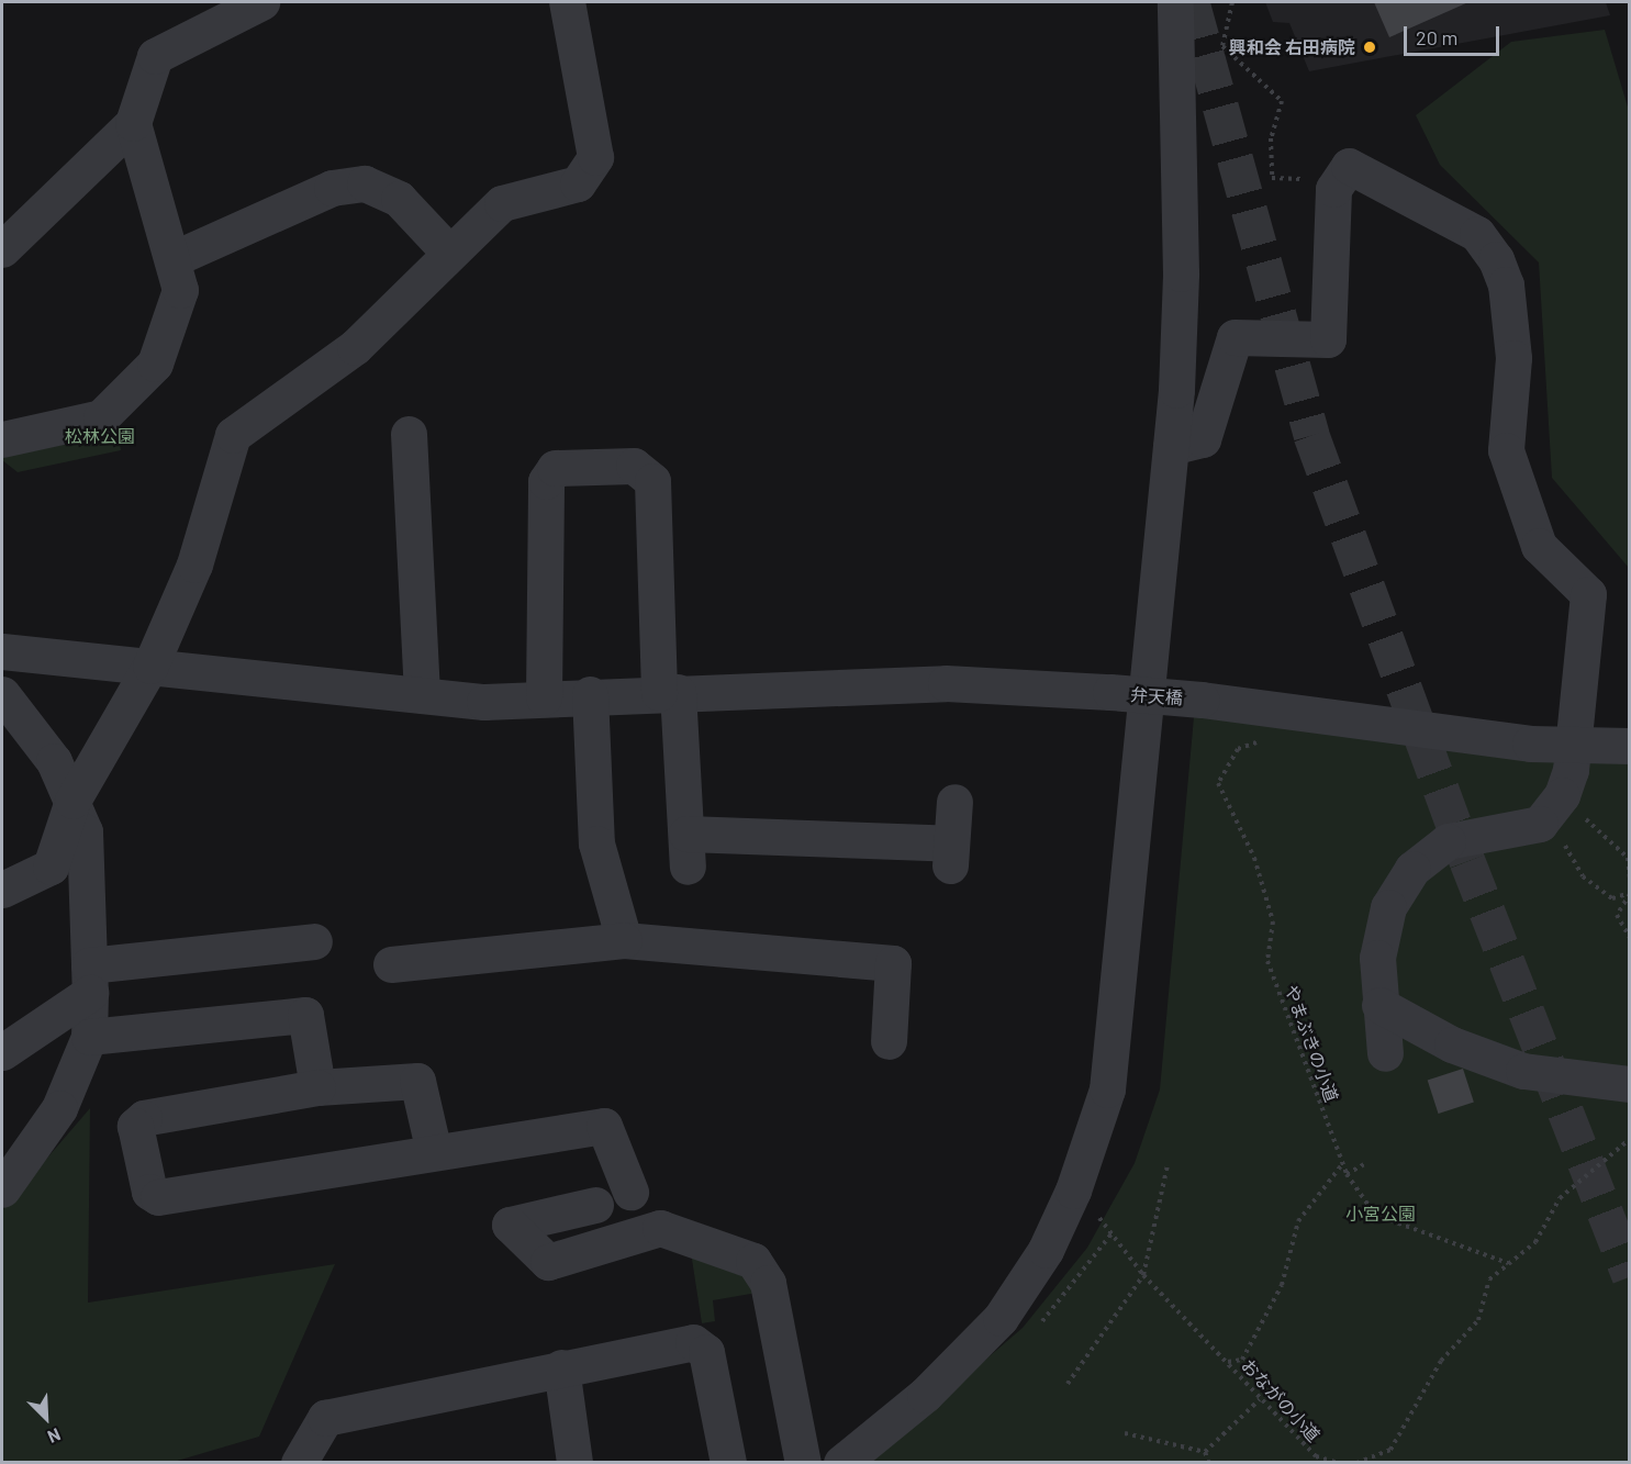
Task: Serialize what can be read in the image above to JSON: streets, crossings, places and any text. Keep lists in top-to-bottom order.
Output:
{
  "streets": {
    "street": ["弁天橋"],
    "path": ["やまぶきの小道", "おながの小道"]
  },
  "parks": ["松林公園", "小宮公園"],
  "places": ["興和会 右田病院"],
  "scale_bar": "20 m",
  "north": "bottom right"
}
